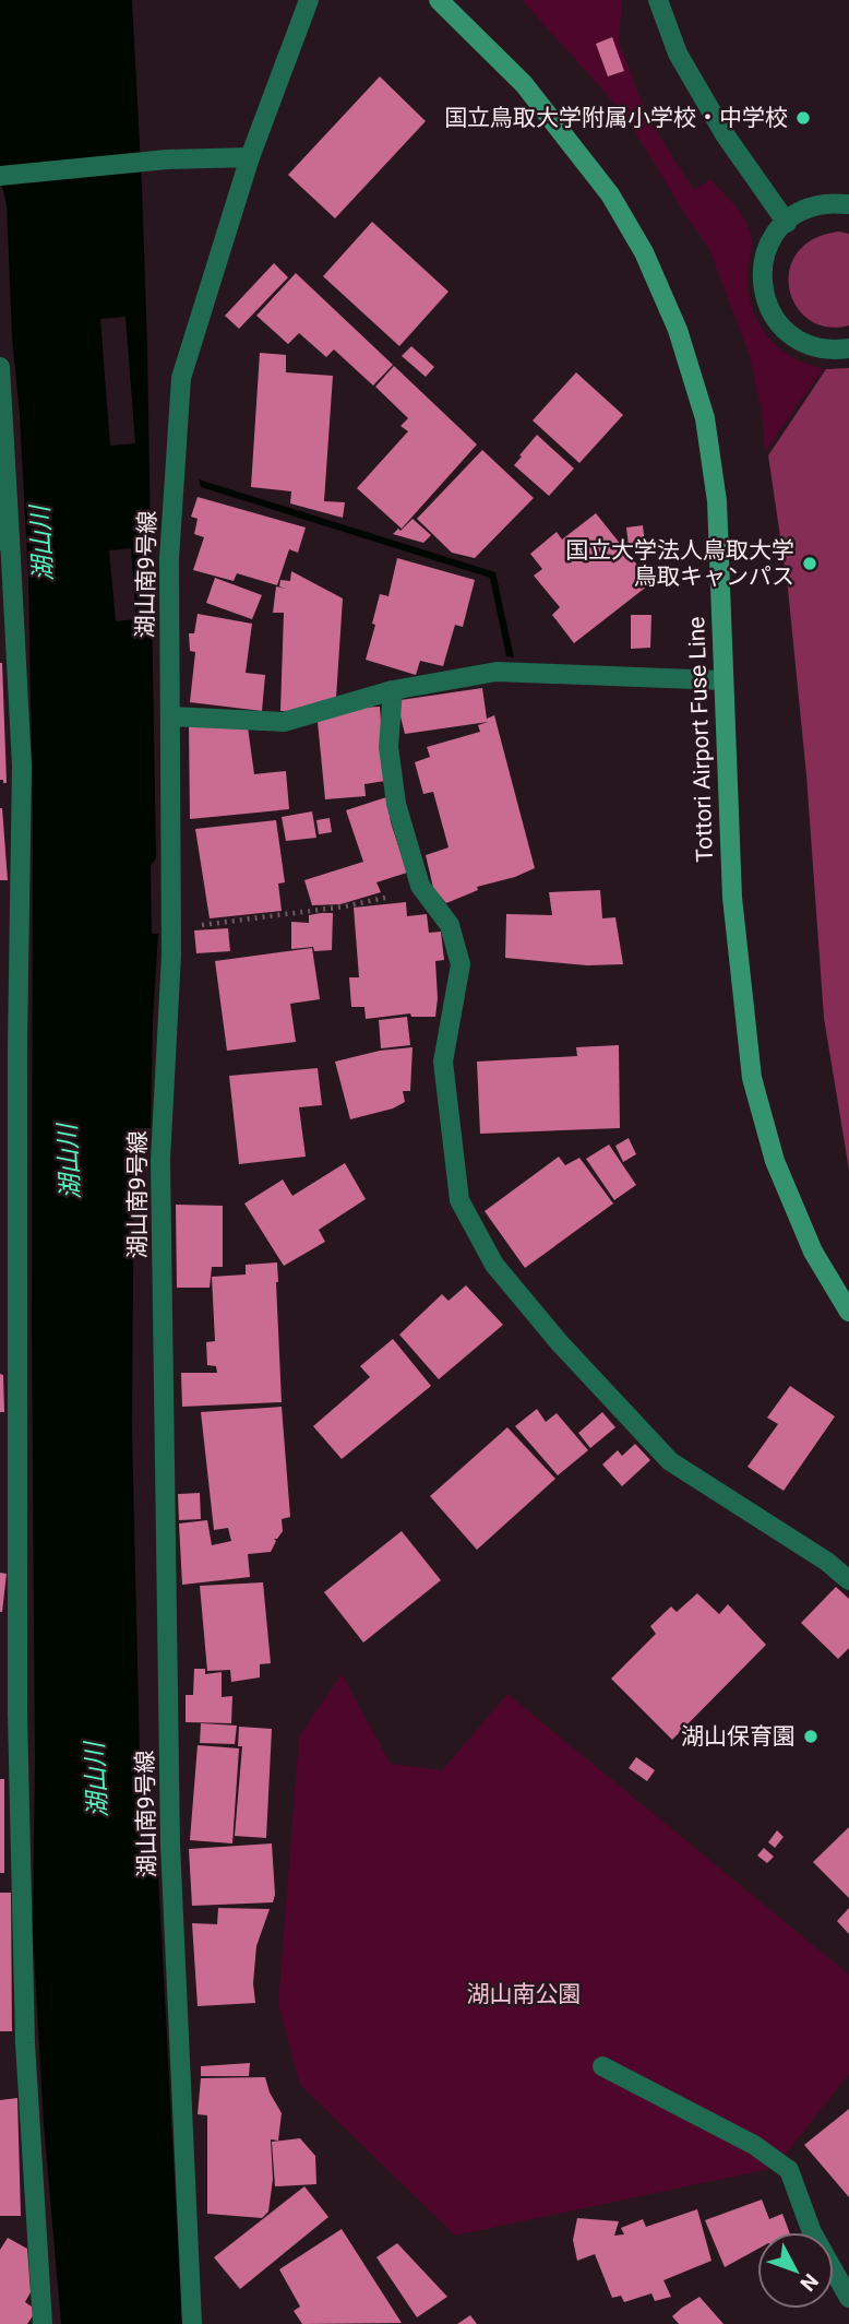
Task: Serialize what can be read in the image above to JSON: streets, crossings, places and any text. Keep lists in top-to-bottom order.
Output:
{
  "streets": {
    "main road": ["Tottori Airport Fuse Line"],
    "street": ["湖山南9号線"]
  },
  "water": ["湖山川"],
  "parks": ["湖山南公園"],
  "places": ["国立鳥取大学附属小学校・中学校", "国立大学法人鳥取大学 鳥取キャンパス", "湖山保育園"],
  "north": "bottom right"
}
